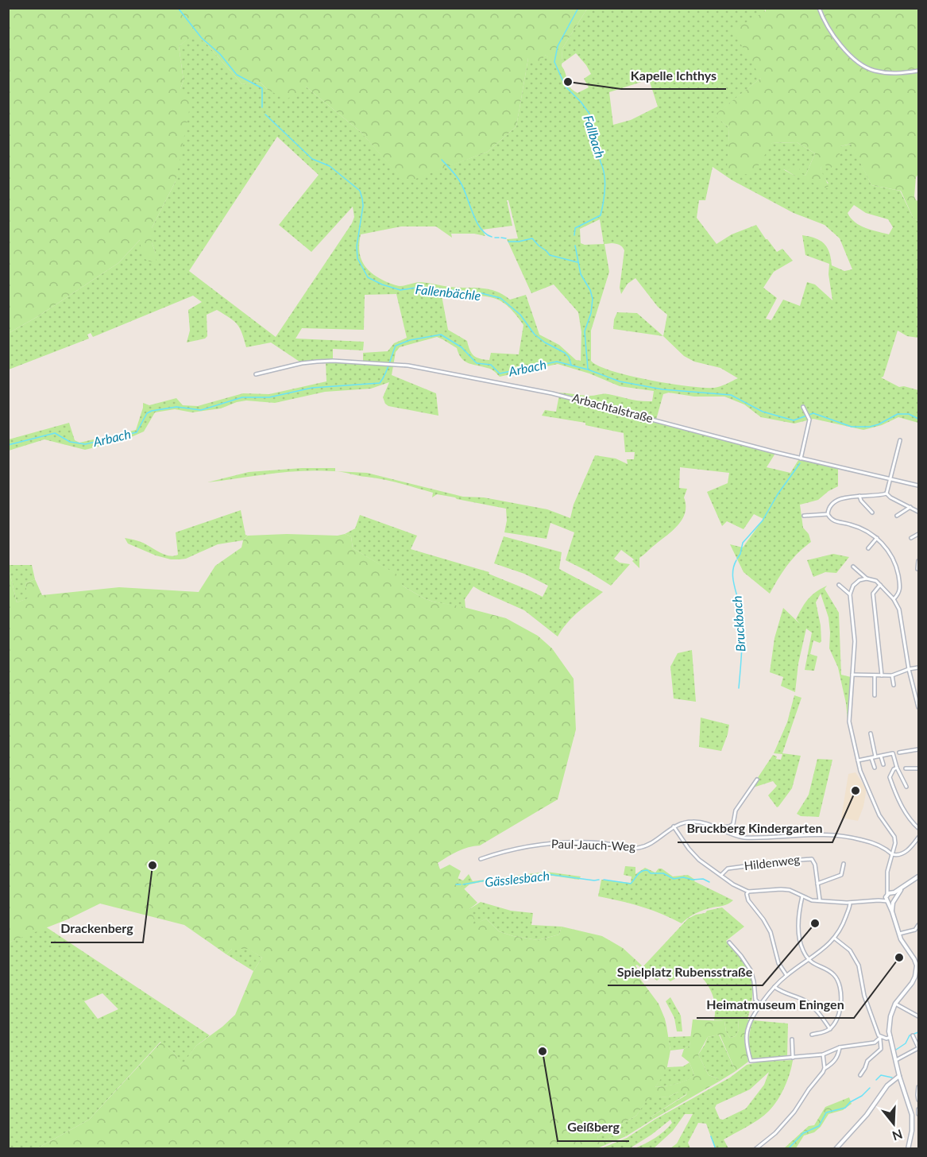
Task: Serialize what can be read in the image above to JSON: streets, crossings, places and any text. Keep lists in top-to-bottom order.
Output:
{
  "streets": {
    "street": ["Arbachtalstraße", "Paul-Jauch-Weg", "Hildenweg"]
  },
  "water": [
    "Fallbach",
    "Fallenbächle",
    "Arbach",
    "Bruckbach",
    "Gässlesbach"
  ],
  "places": [
    "Kapelle Ichthys",
    "Bruckberg Kindergarten",
    "Drackenberg",
    "Spielplatz Rubensstraße",
    "Heimatmuseum Eningen",
    "Geißberg"
  ],
  "north": "bottom"
}
